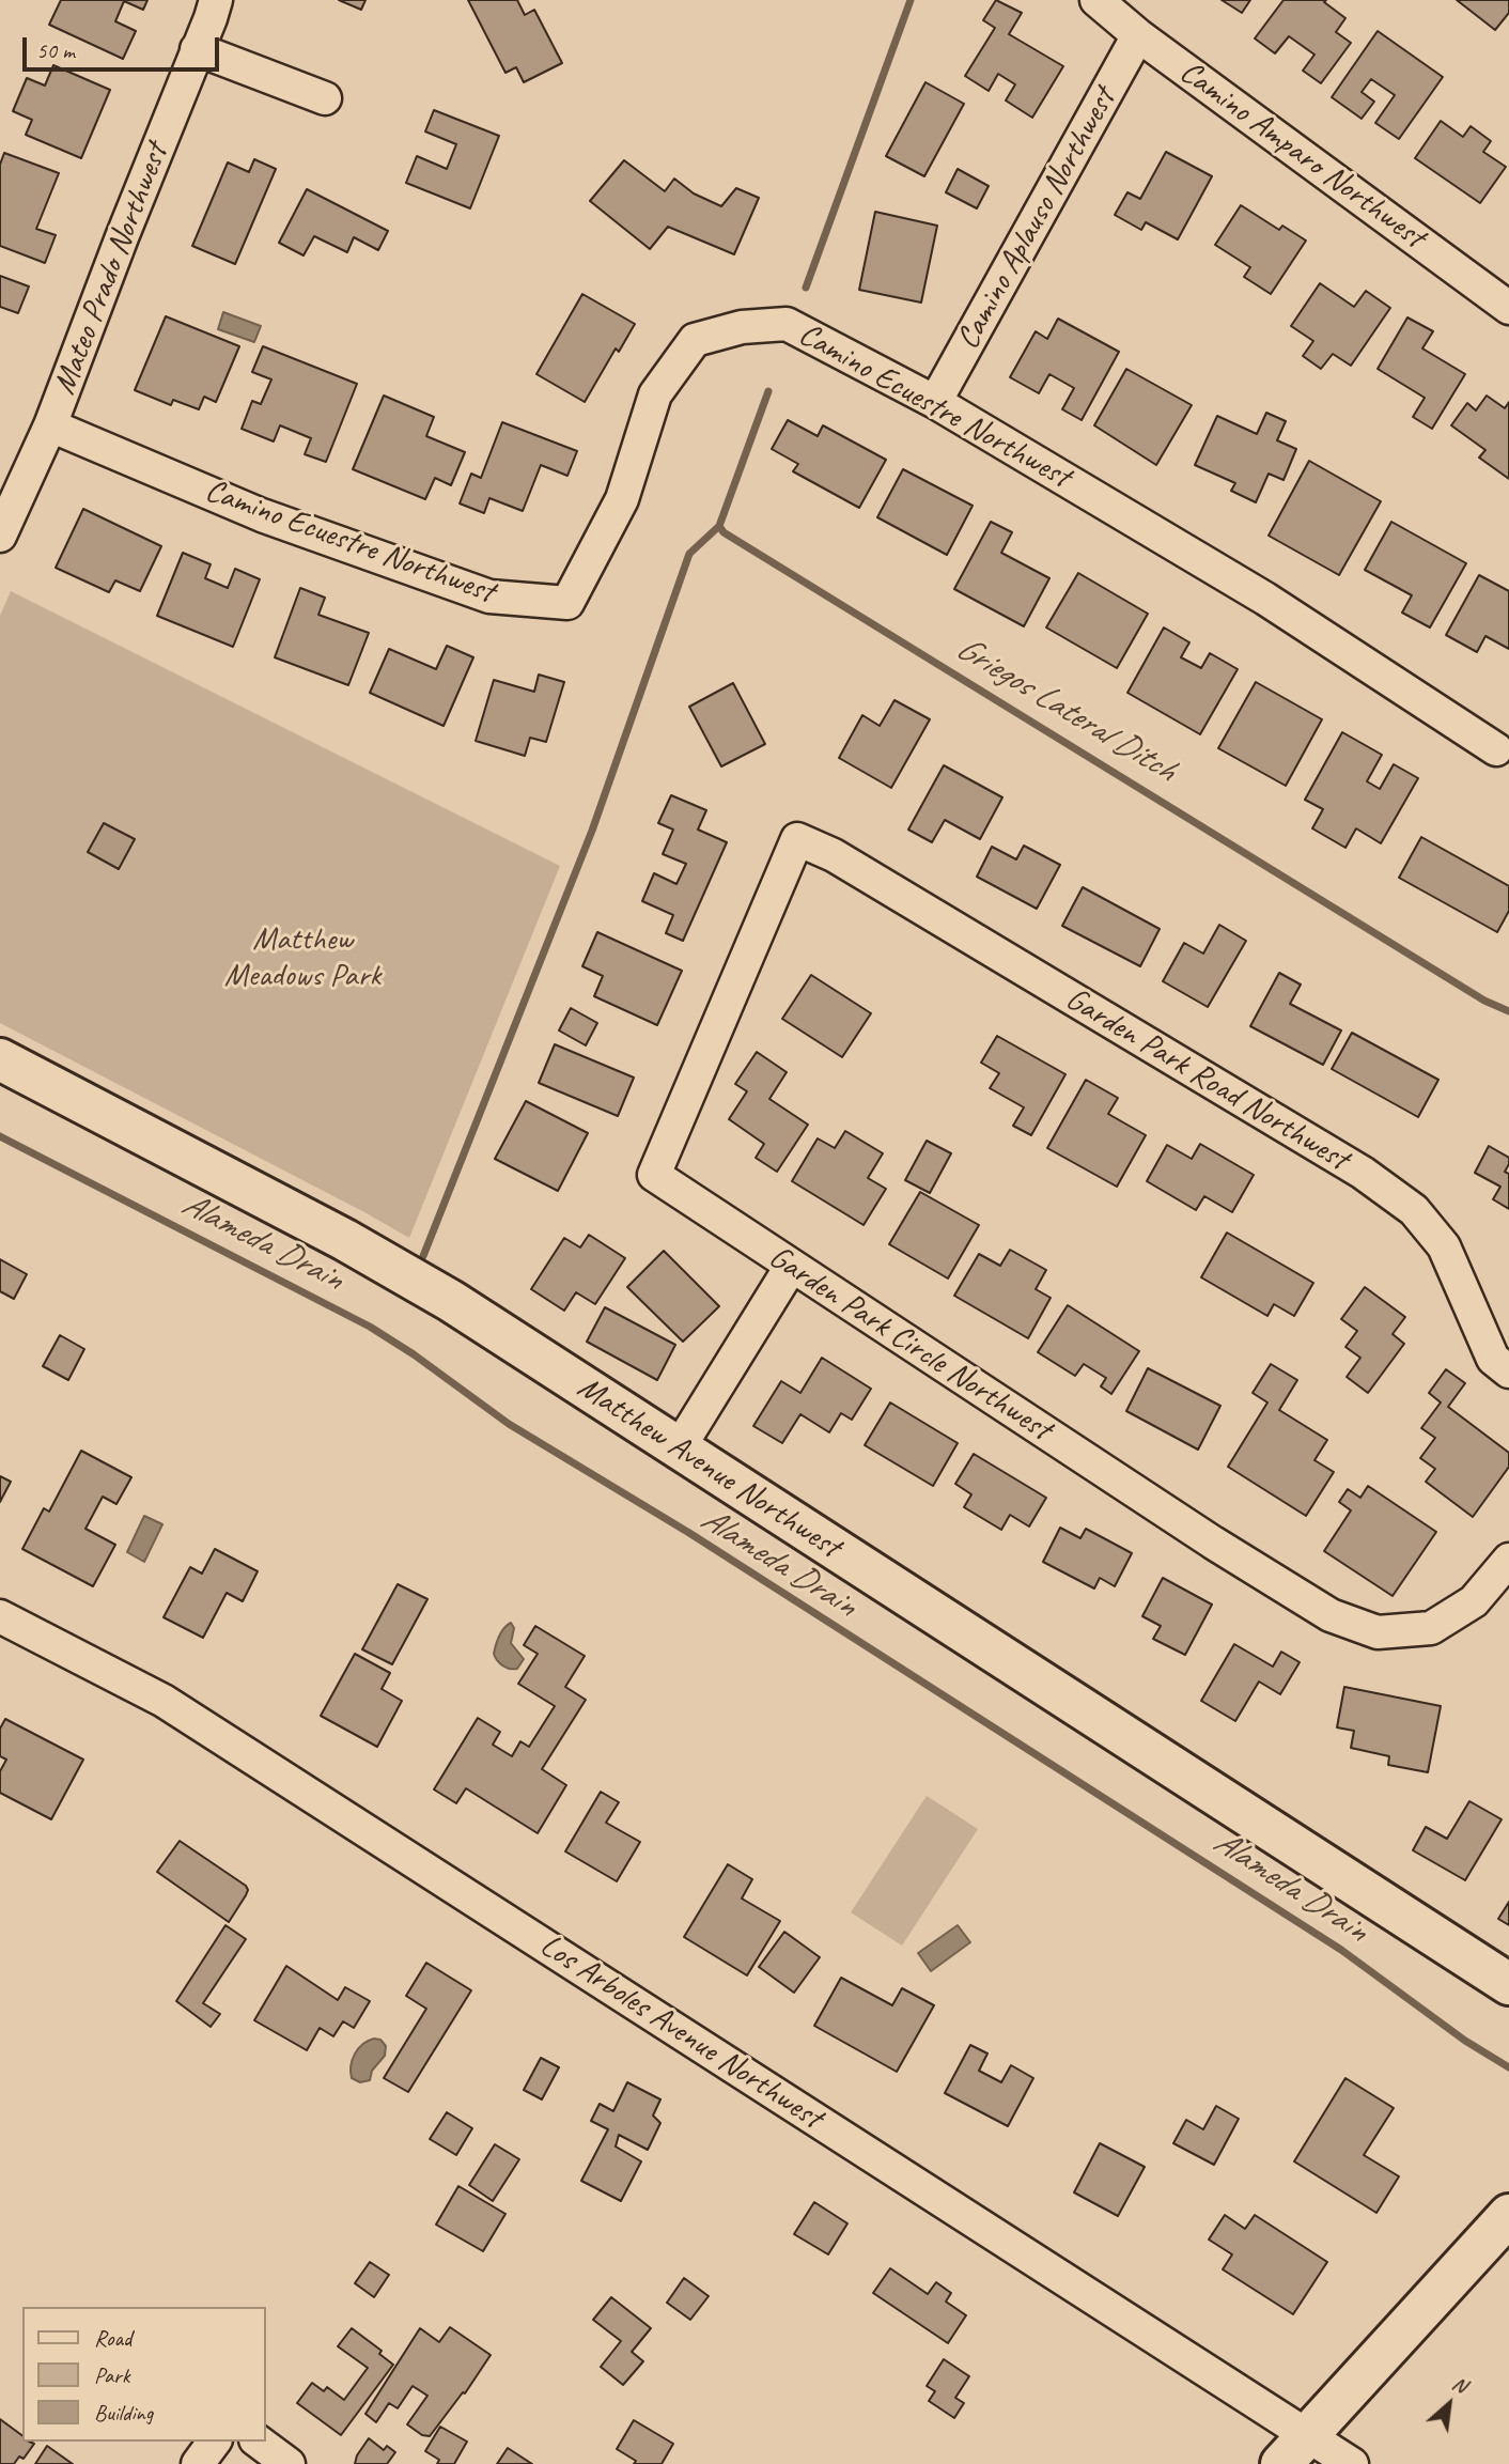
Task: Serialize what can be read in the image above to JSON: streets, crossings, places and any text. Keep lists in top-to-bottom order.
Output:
{
  "streets": {
    "street": [
      "Camino Amparo Northwest",
      "Camino Aplauso Northwest",
      "Mateo Prado Northwest",
      "Camino Ecuestre Northwest",
      "Garden Park Road Northwest",
      "Garden Park Circle Northwest",
      "Matthew Avenue Northwest",
      "Los Arboles Avenue Northwest"
    ]
  },
  "crossings": [
    ["Camino Amparo Northwest", "Camino Aplauso Northwest"],
    ["Camino Aplauso Northwest", "Camino Ecuestre Northwest"],
    ["Mateo Prado Northwest", "Camino Ecuestre Northwest"],
    ["Garden Park Road Northwest", "Garden Park Circle Northwest"]
  ],
  "water": ["Griegos Lateral Ditch", "Alameda Drain"],
  "parks": ["Matthew Meadows Park"],
  "legend": ["Road", "Park", "Building"],
  "scale_bar": "50 m",
  "north": "top right"
}
